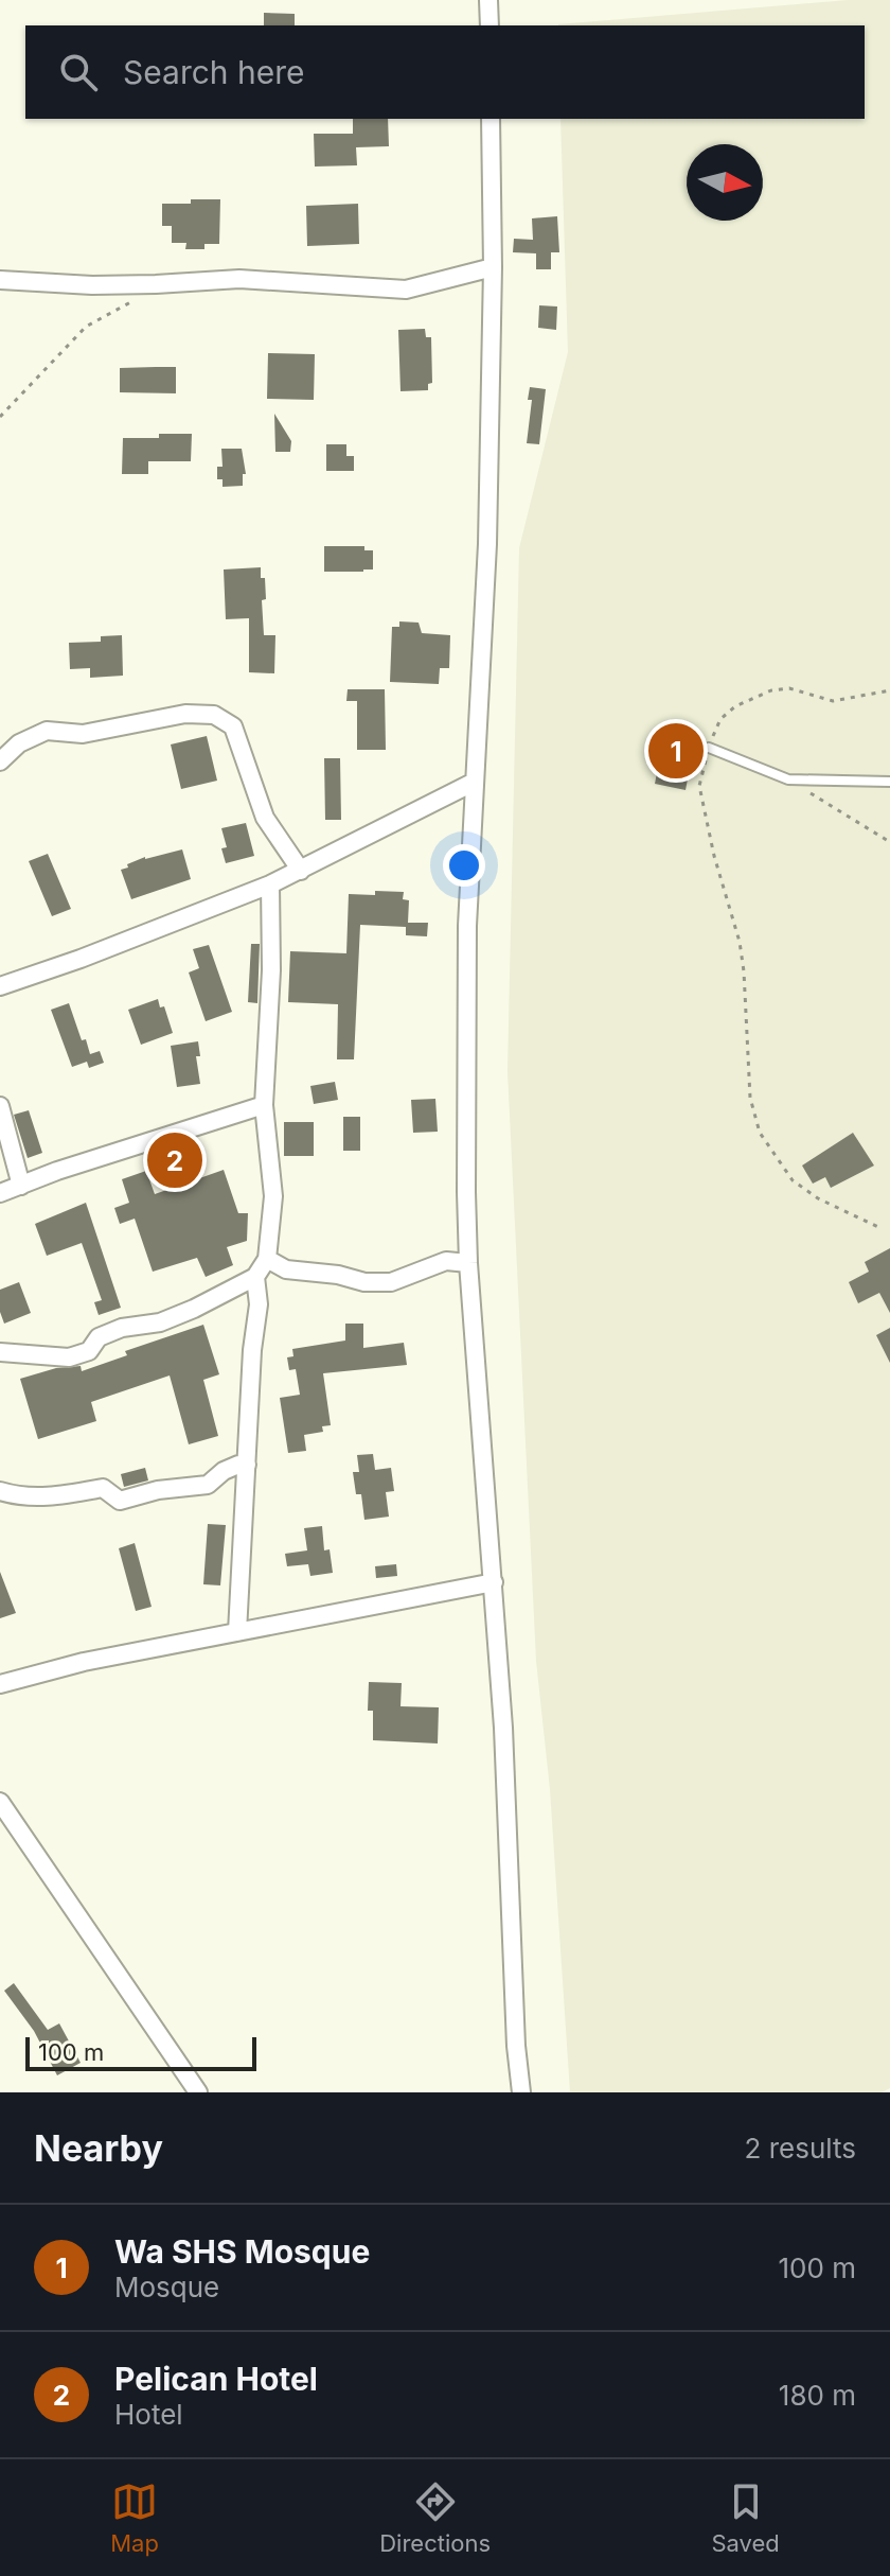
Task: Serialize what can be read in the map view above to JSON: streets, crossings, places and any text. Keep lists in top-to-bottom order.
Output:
{
  "scale_bar": "100 m",
  "north": "right",
  "page": {
    "search": "Search here",
    "pins": ["1", "2"],
    "scale": "100 m",
    "heading": ["Nearby", "2 results"],
    "list": [
      {
        "mark": "1",
        "name": "Wa SHS Mosque",
        "note": "Mosque",
        "value": "100 m"
      },
      {
        "mark": "2",
        "name": "Pelican Hotel",
        "note": "Hotel",
        "value": "180 m"
      }
    ],
    "nav": ["Map", "Directions", "Saved"]
  }
}
